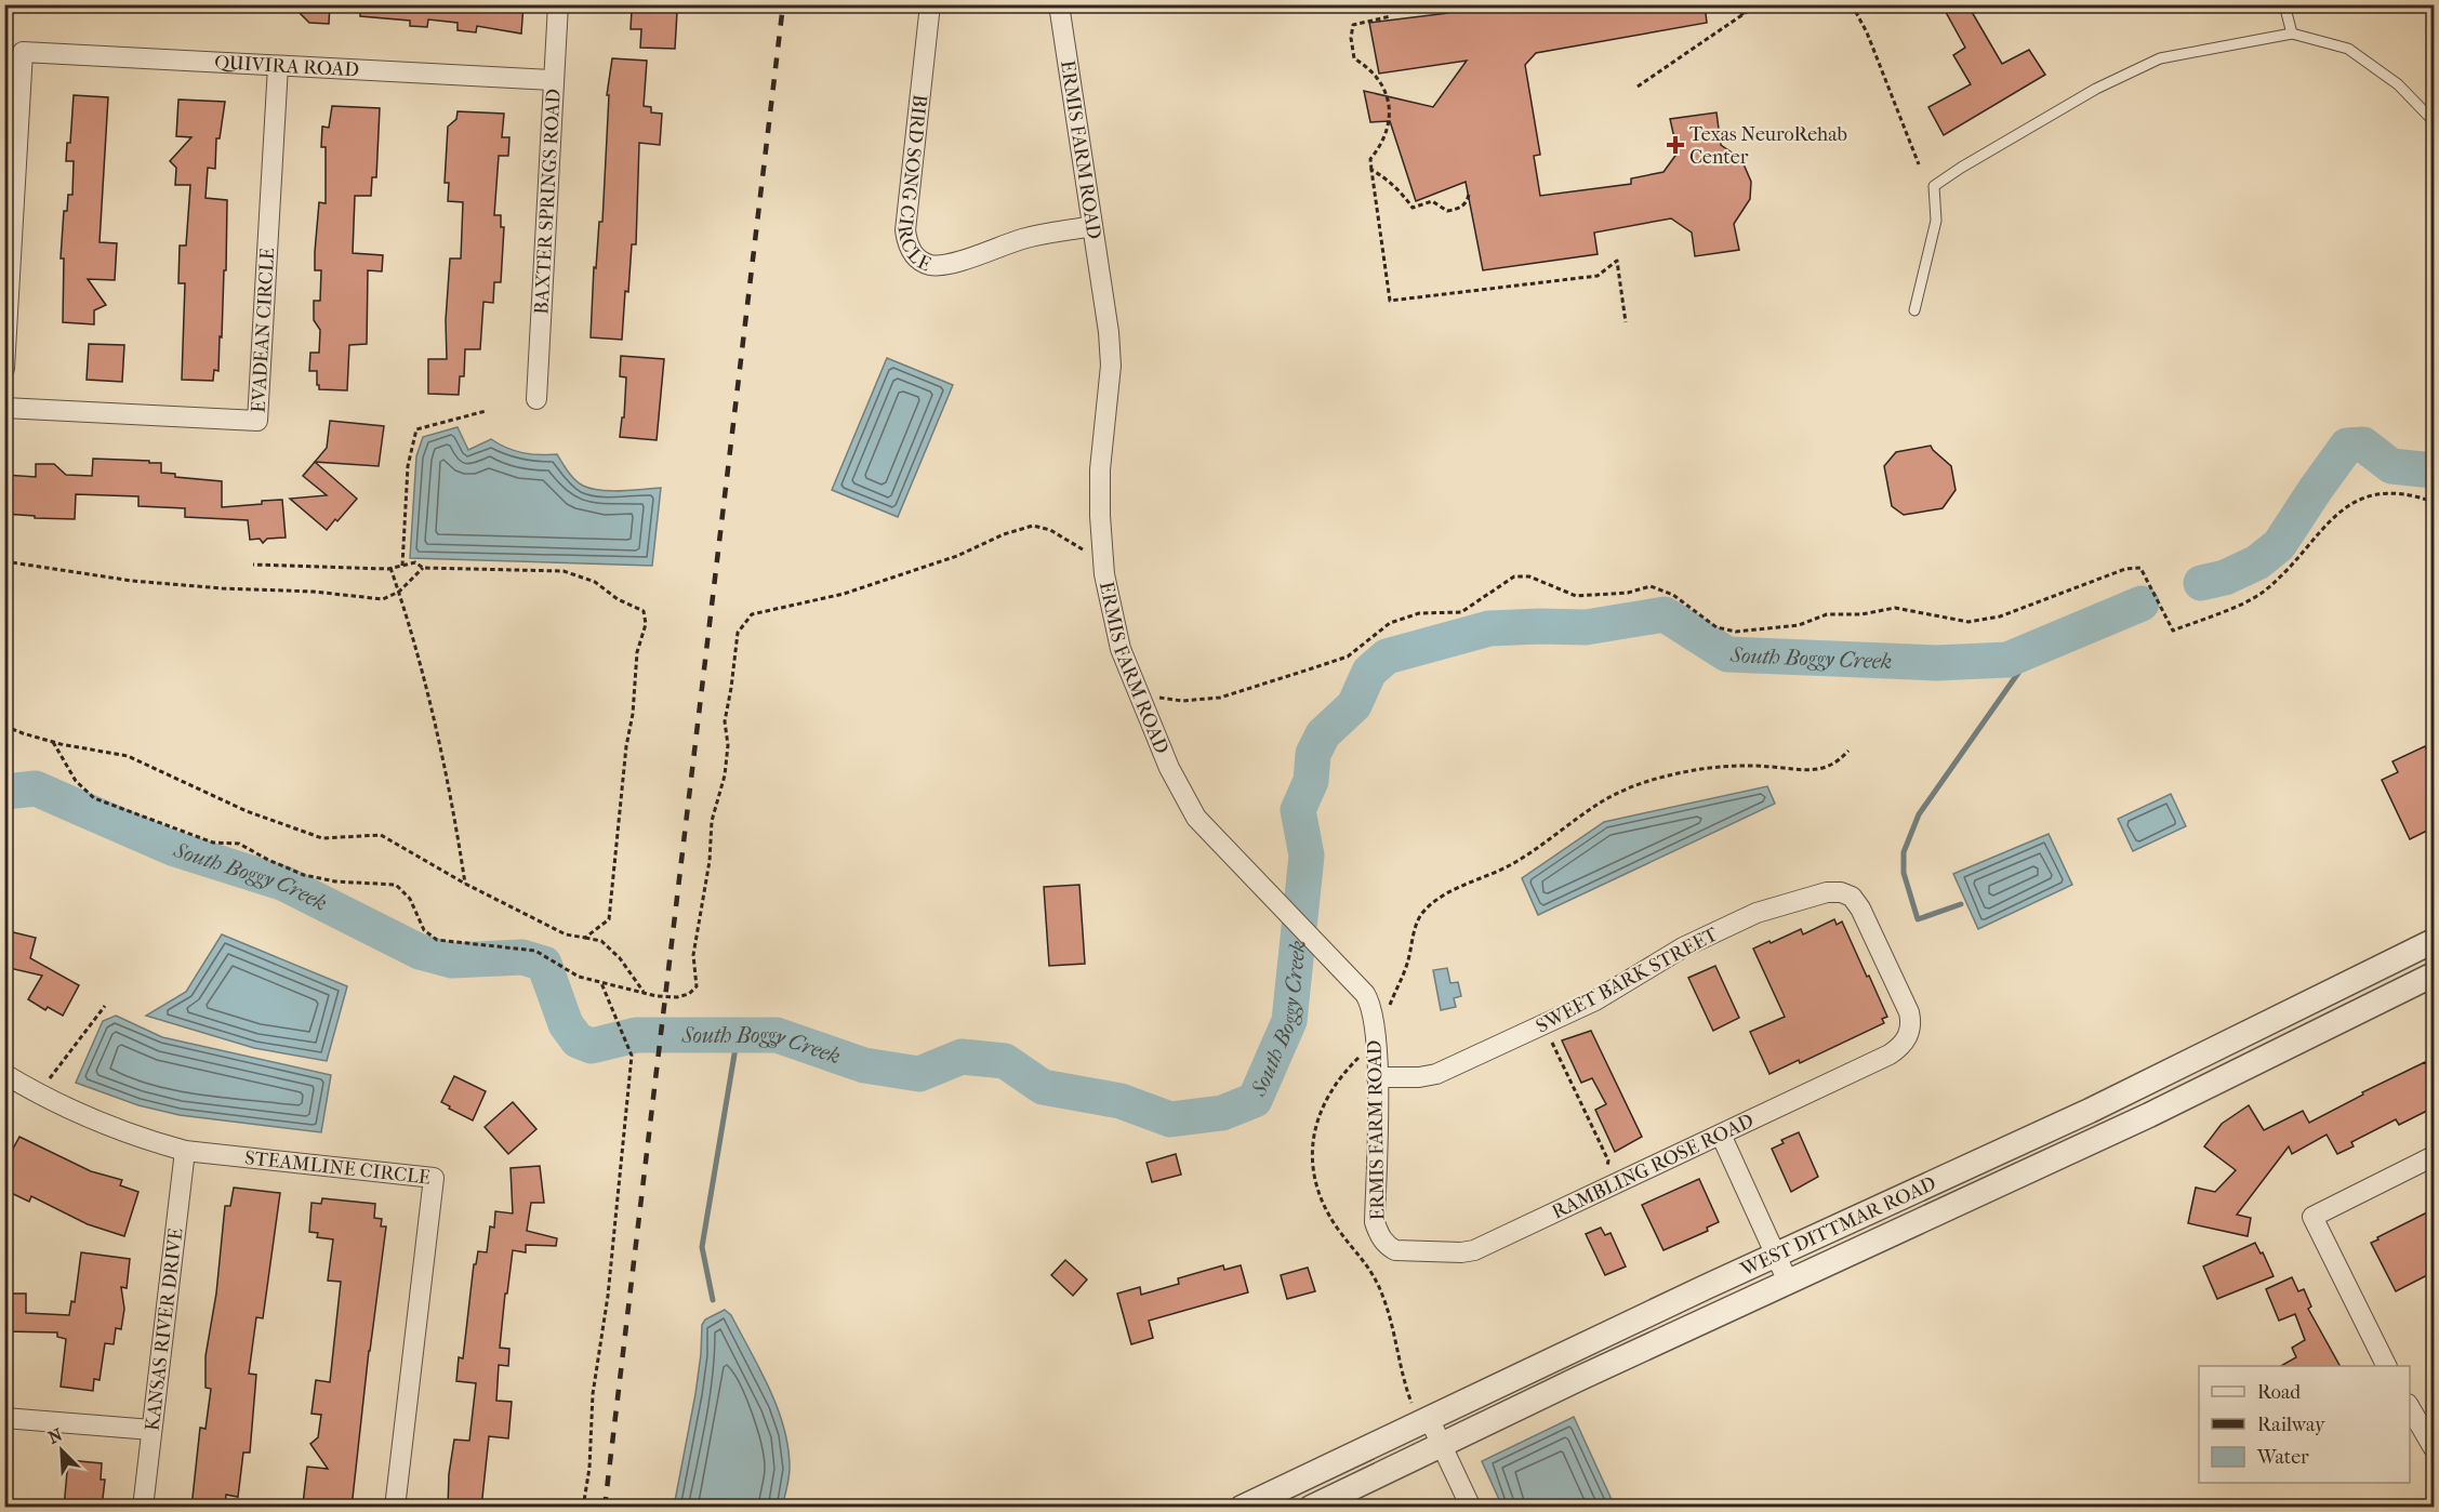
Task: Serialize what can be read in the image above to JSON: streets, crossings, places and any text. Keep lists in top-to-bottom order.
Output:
{
  "streets": {
    "street": [
      "QUIVIRA ROAD",
      "ERMIS FARM ROAD",
      "BIRD SONG CIRCLE",
      "BAXTER SPRINGS ROAD",
      "EVADEAN CIRCLE",
      "SWEET BARK STREET",
      "RAMBLING ROSE ROAD",
      "STEAMLINE CIRCLE",
      "WEST DITTMAR ROAD",
      "KANSAS RIVER DRIVE"
    ]
  },
  "crossings": [
    ["QUIVIRA ROAD", "BAXTER SPRINGS ROAD"],
    ["QUIVIRA ROAD", "EVADEAN CIRCLE"],
    ["ERMIS FARM ROAD", "BIRD SONG CIRCLE"],
    ["ERMIS FARM ROAD", "SWEET BARK STREET"],
    ["ERMIS FARM ROAD", "RAMBLING ROSE ROAD"],
    ["SWEET BARK STREET", "RAMBLING ROSE ROAD"],
    ["STEAMLINE CIRCLE", "KANSAS RIVER DRIVE"]
  ],
  "water": ["South Boggy Creek"],
  "places": {
    "health": ["Texas NeuroRehab Center"]
  },
  "legend": ["Road", "Railway", "Water"],
  "north": "top left"
}
